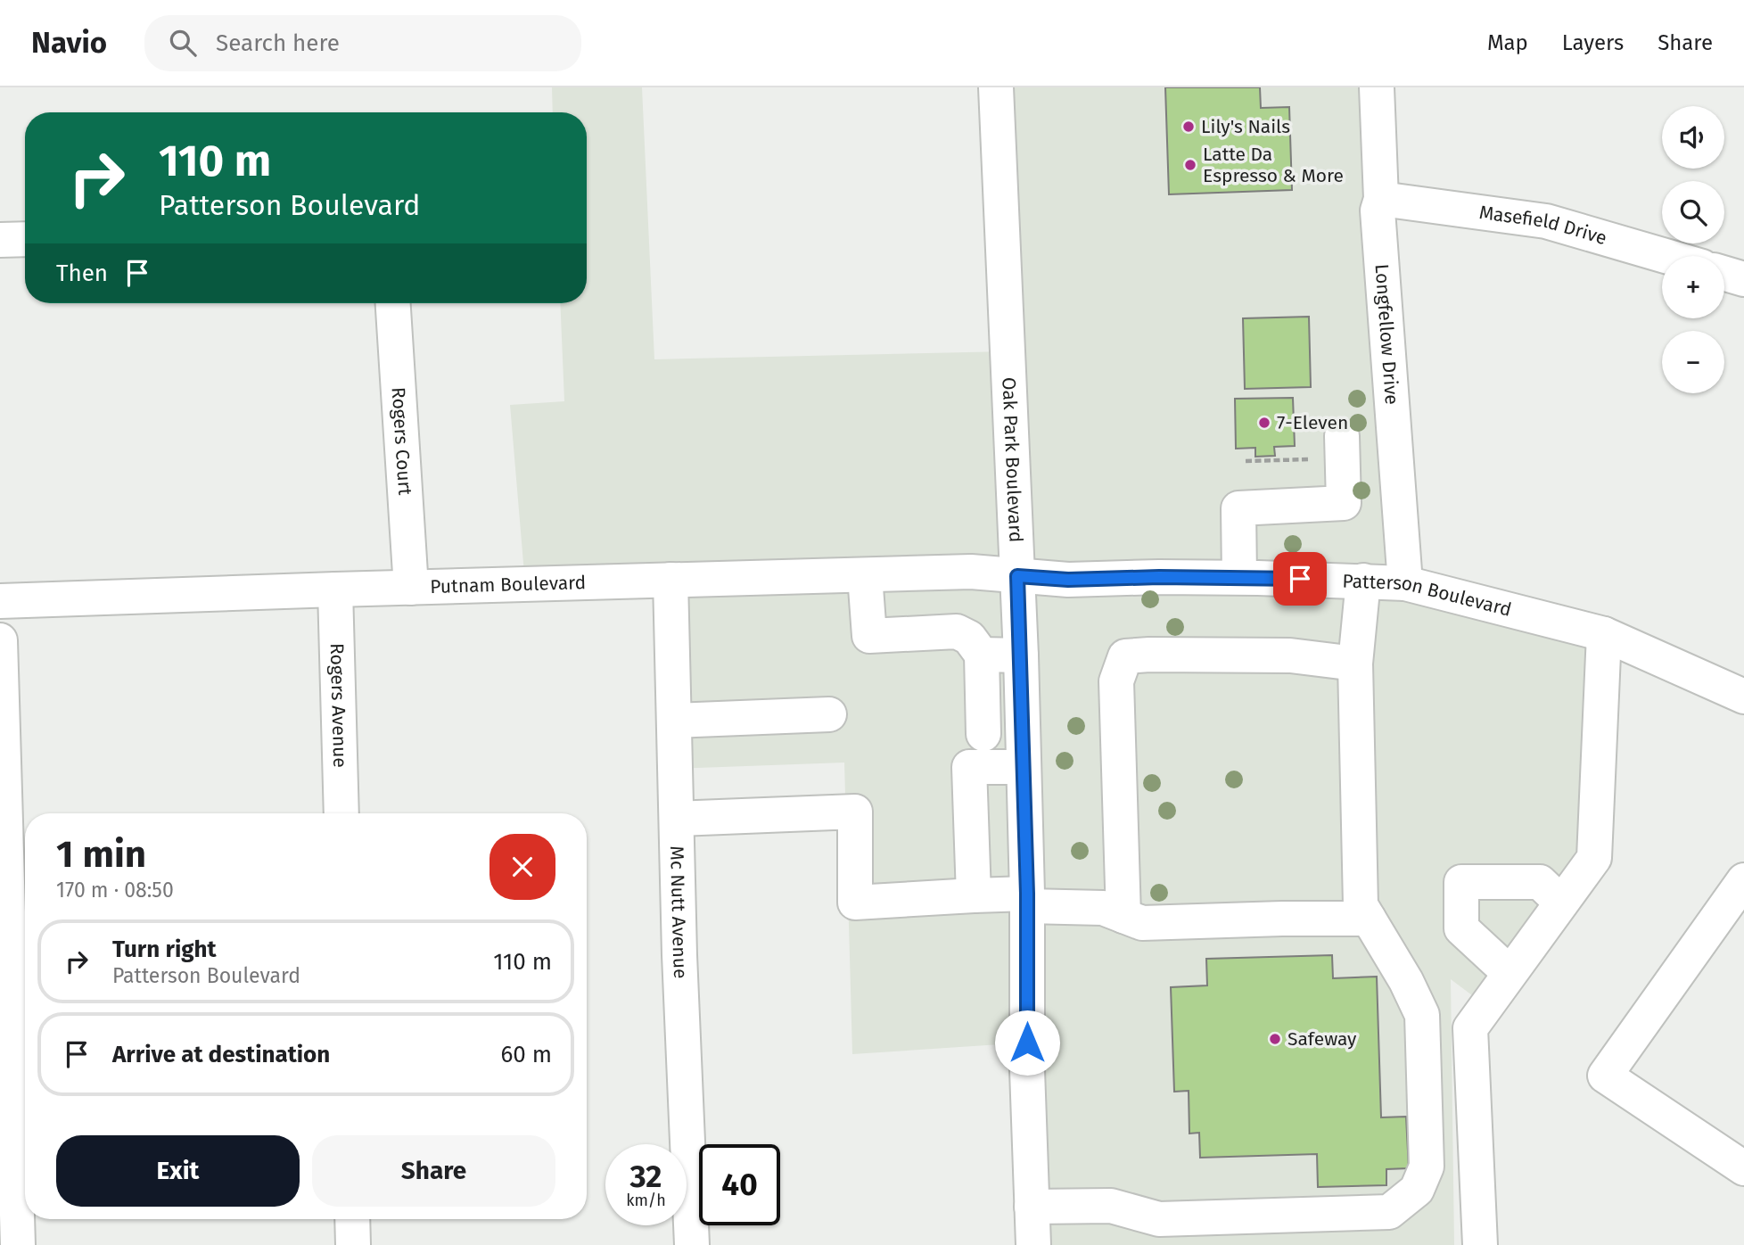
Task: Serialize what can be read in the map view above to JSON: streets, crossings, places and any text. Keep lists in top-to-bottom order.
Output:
{
  "streets": {
    "street": [
      "Masefield Drive",
      "Longfellow Drive",
      "Rogers Court",
      "Oak Park Boulevard",
      "Putnam Boulevard",
      "Patterson Boulevard",
      "Rogers Avenue",
      "Mc Nutt Avenue"
    ]
  },
  "crossings": [
    ["Masefield Drive", "Longfellow Drive"],
    ["Longfellow Drive", "Patterson Boulevard"],
    ["Rogers Court", "Putnam Boulevard"],
    ["Oak Park Boulevard", "Putnam Boulevard"],
    ["Oak Park Boulevard", "Patterson Boulevard"],
    ["Putnam Boulevard", "Patterson Boulevard"],
    ["Putnam Boulevard", "Rogers Avenue"],
    ["Putnam Boulevard", "Mc Nutt Avenue"]
  ],
  "places": [
    "Lily's Nails",
    "Latte Da Espresso & More",
    "7-Eleven",
    "Safeway"
  ],
  "page": {
    "header": "Navio",
    "search": "Search here",
    "nav": ["Map", "Layers", "Share"],
    "map_buttons": ["+", "−"],
    "turn": ["110 m", "Patterson Boulevard"],
    "then": "Then",
    "heading": ["1 min", "170 m · 08:50"],
    "list": [
      {
        "name": "Turn right",
        "note": "Patterson Boulevard",
        "value": "110 m"
      },
      {
        "name": "Arrive at destination",
        "value": "60 m"
      }
    ],
    "buttons": ["Exit", "Share"],
    "speed": "32 km/h",
    "limit": "40"
  }
}
